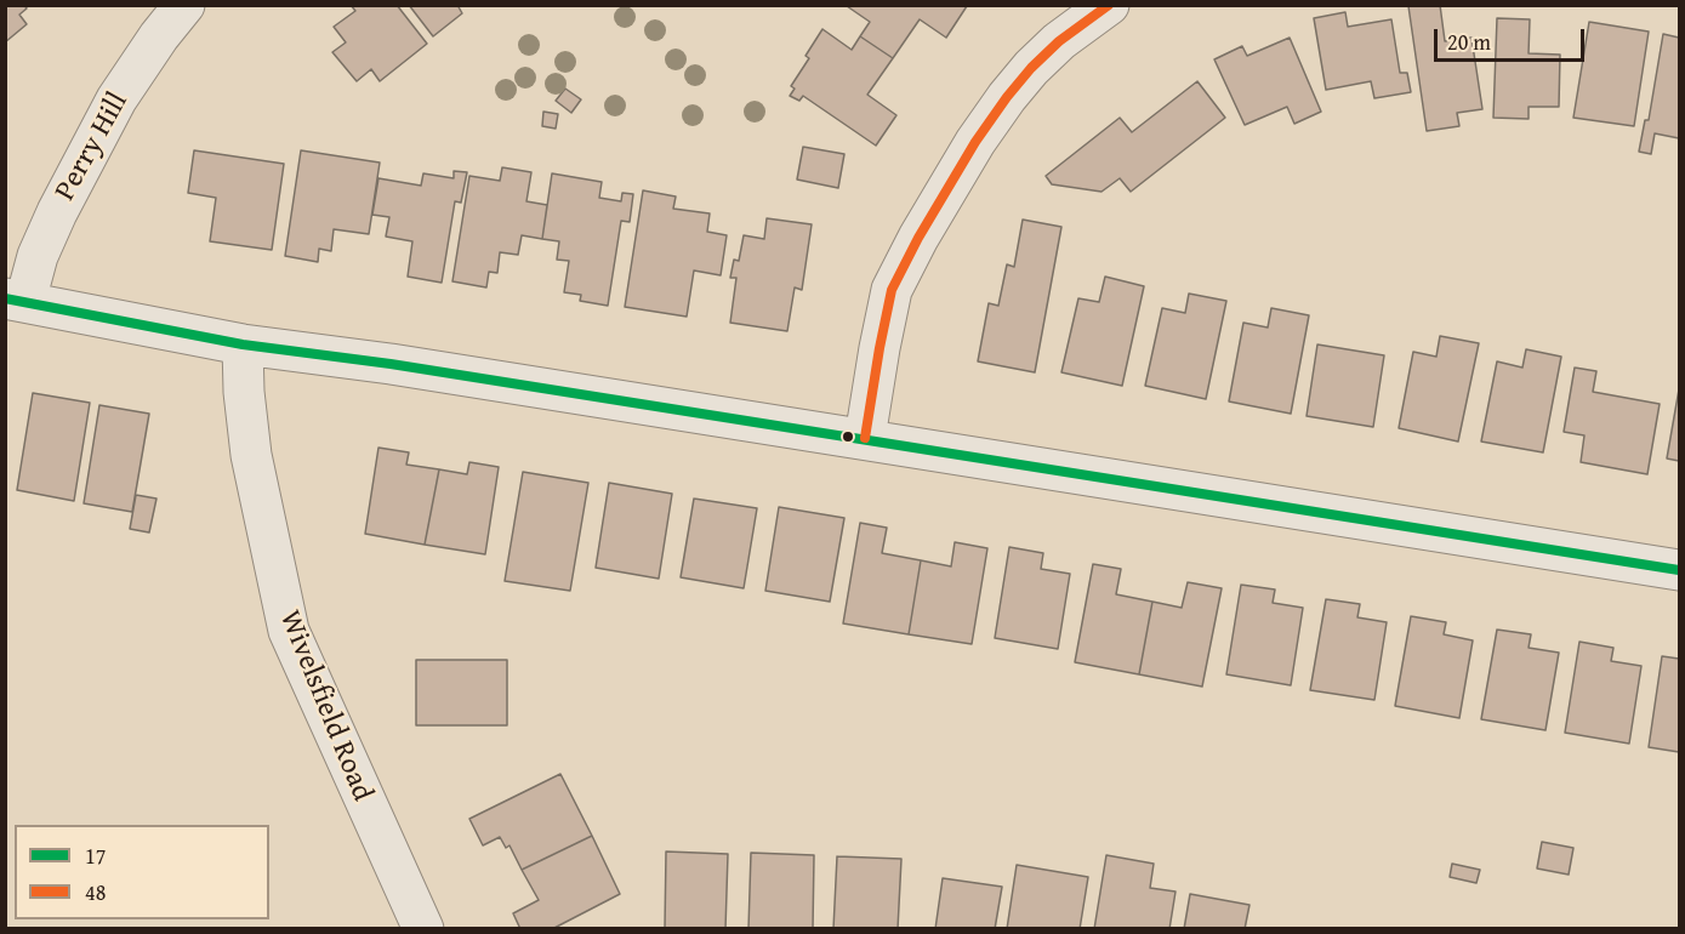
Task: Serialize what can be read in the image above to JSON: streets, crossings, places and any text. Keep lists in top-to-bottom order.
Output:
{
  "streets": {
    "street": ["Perry Hill", "Wivelsfield Road"]
  },
  "lines": ["transit line 48", "transit line 17"],
  "legend": ["17", "48"],
  "scale_bar": "20 m"
}
